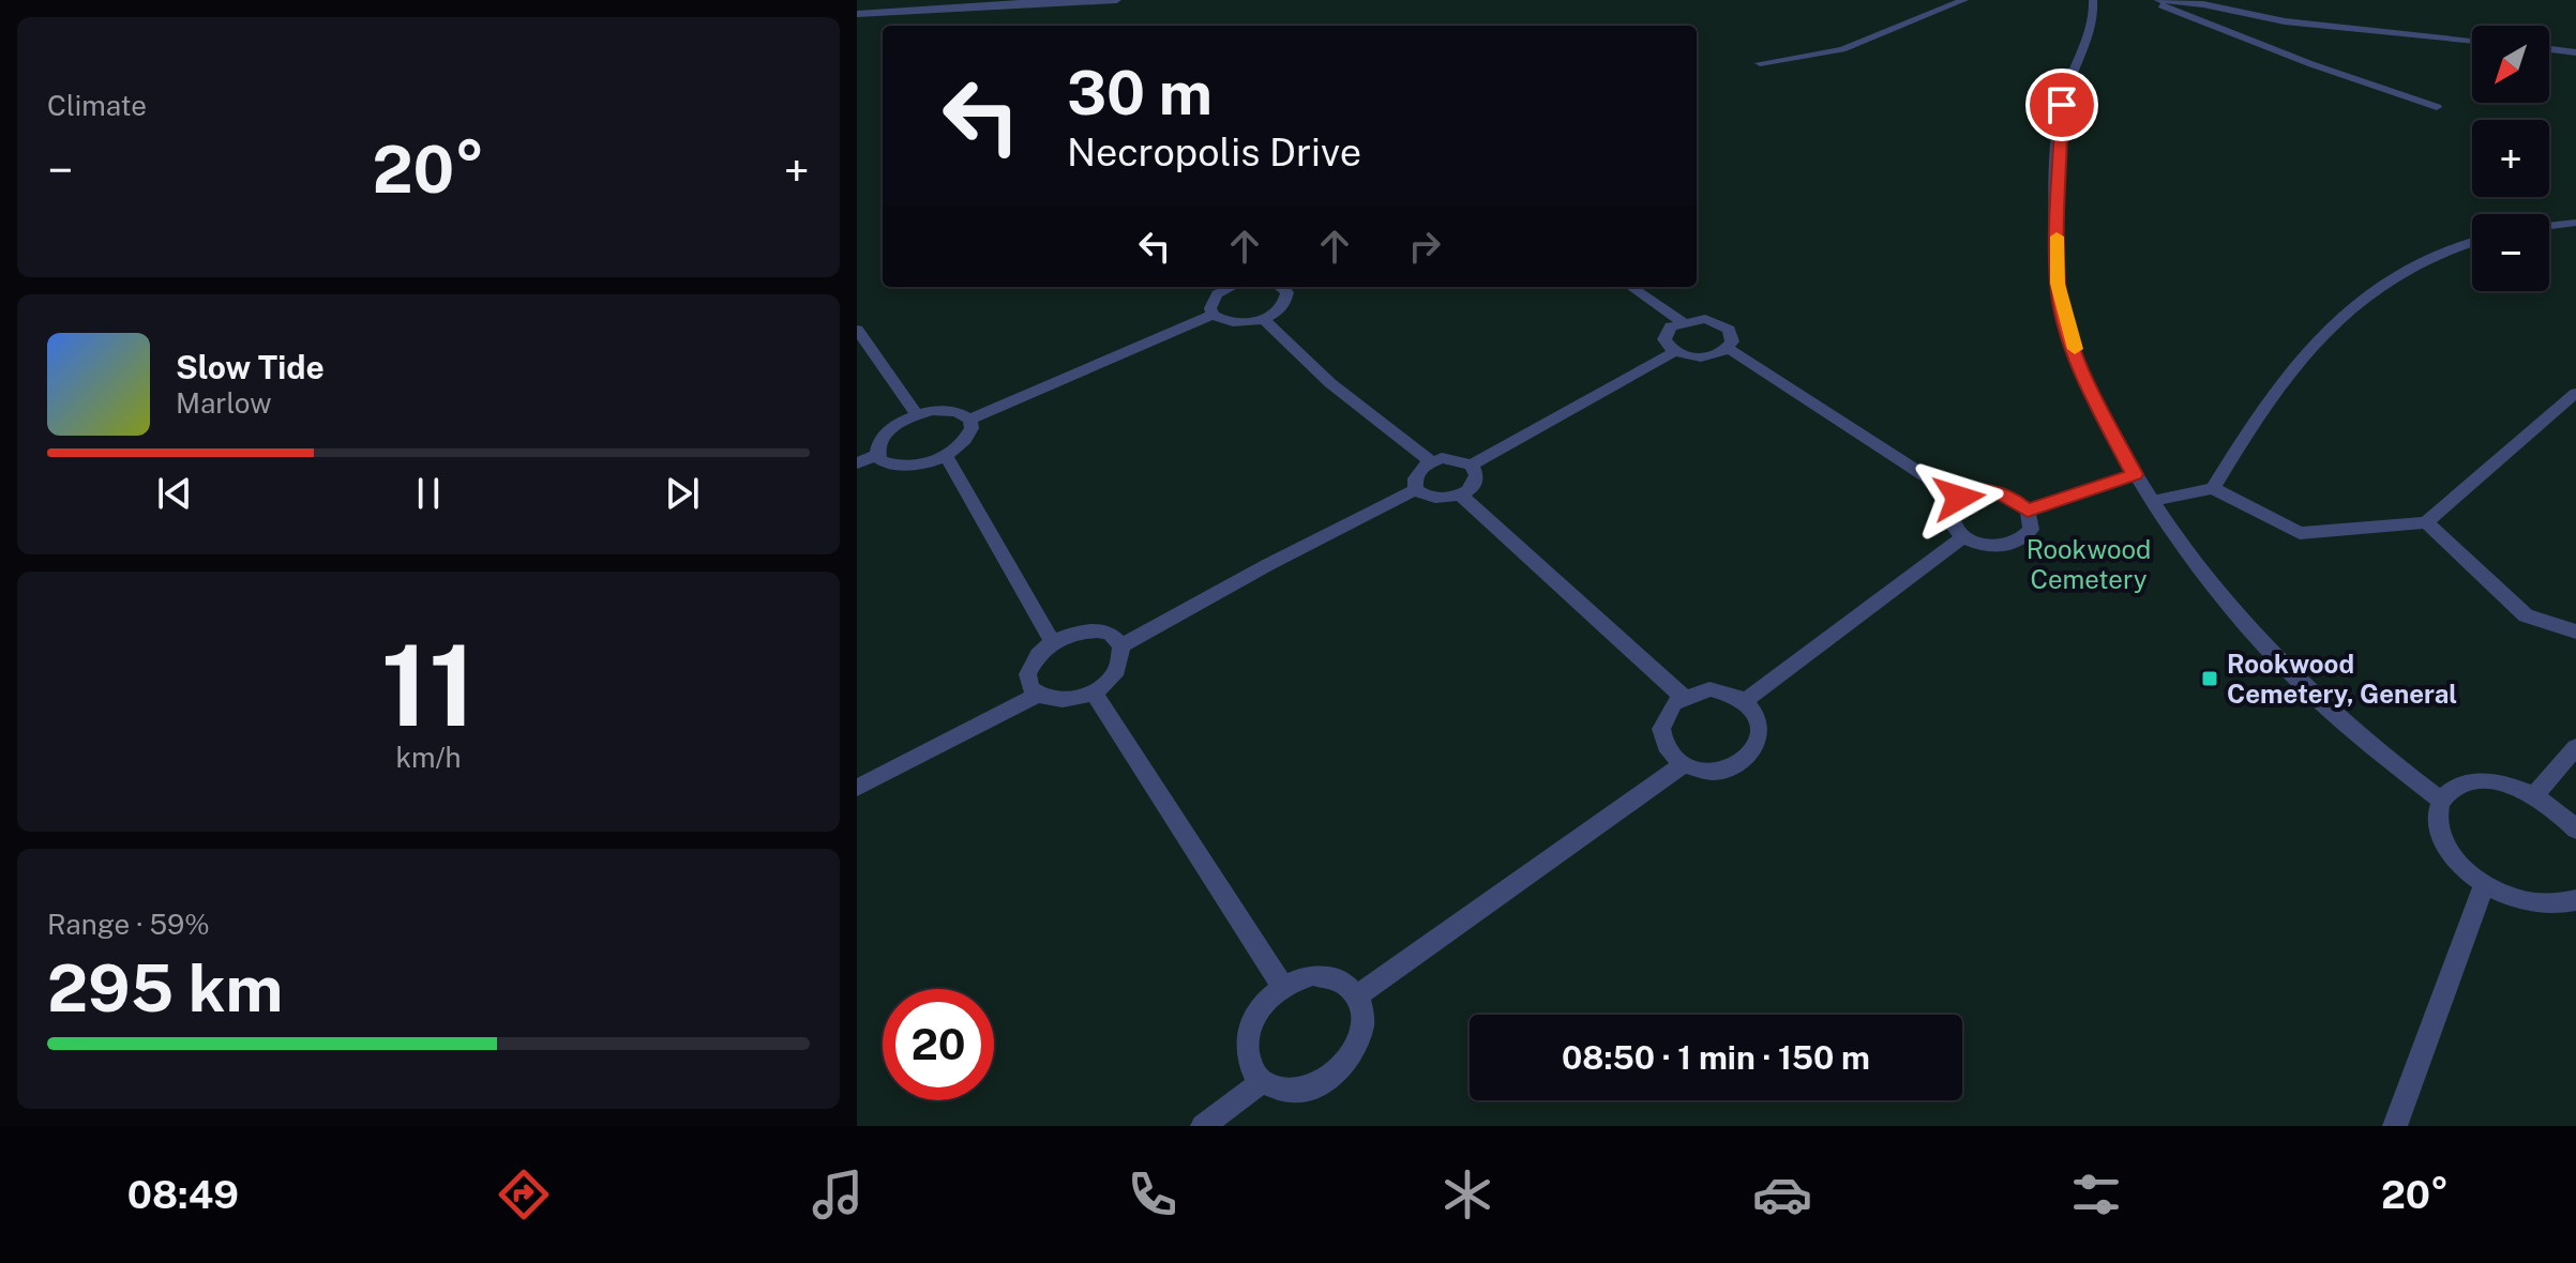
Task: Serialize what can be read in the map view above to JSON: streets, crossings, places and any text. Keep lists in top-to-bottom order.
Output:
{
  "parks": ["Rookwood Cemetery"],
  "places": {
    "transit": ["Rookwood Cemetery, General"]
  },
  "north": "bottom left",
  "page": {
    "tile": [
      "Climate",
      ["11", "km/h"],
      ["Range · 59%", "295 km"]
    ],
    "map_buttons": ["+", "−"],
    "turn": ["30 m", "Necropolis Drive"],
    "heat": ["−", "20°", "+"],
    "song": ["Slow Tide", "Marlow"],
    "limit": "20",
    "trip": "08:50 · 1 min · 150 m",
    "tabs": ["08:49", "20°"]
  }
}
